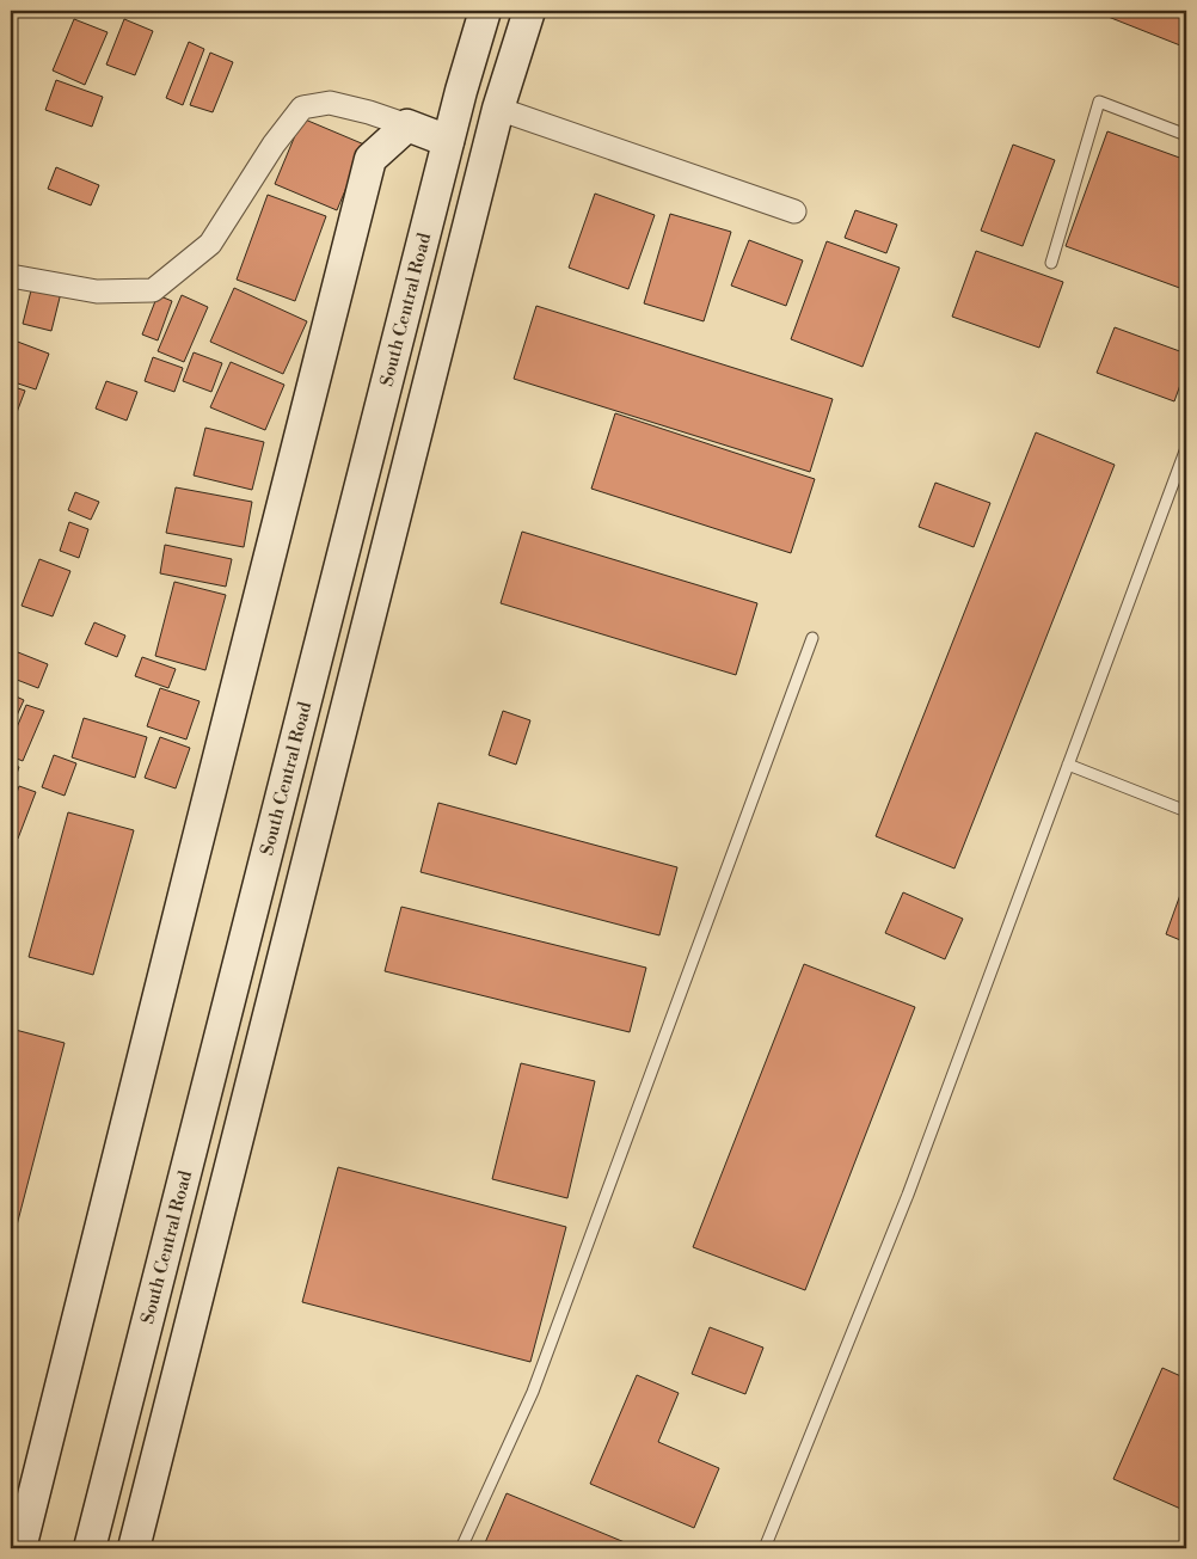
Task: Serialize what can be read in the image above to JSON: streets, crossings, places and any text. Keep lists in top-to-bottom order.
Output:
{
  "streets": {
    "main road": ["South Central Road"]
  }
}
